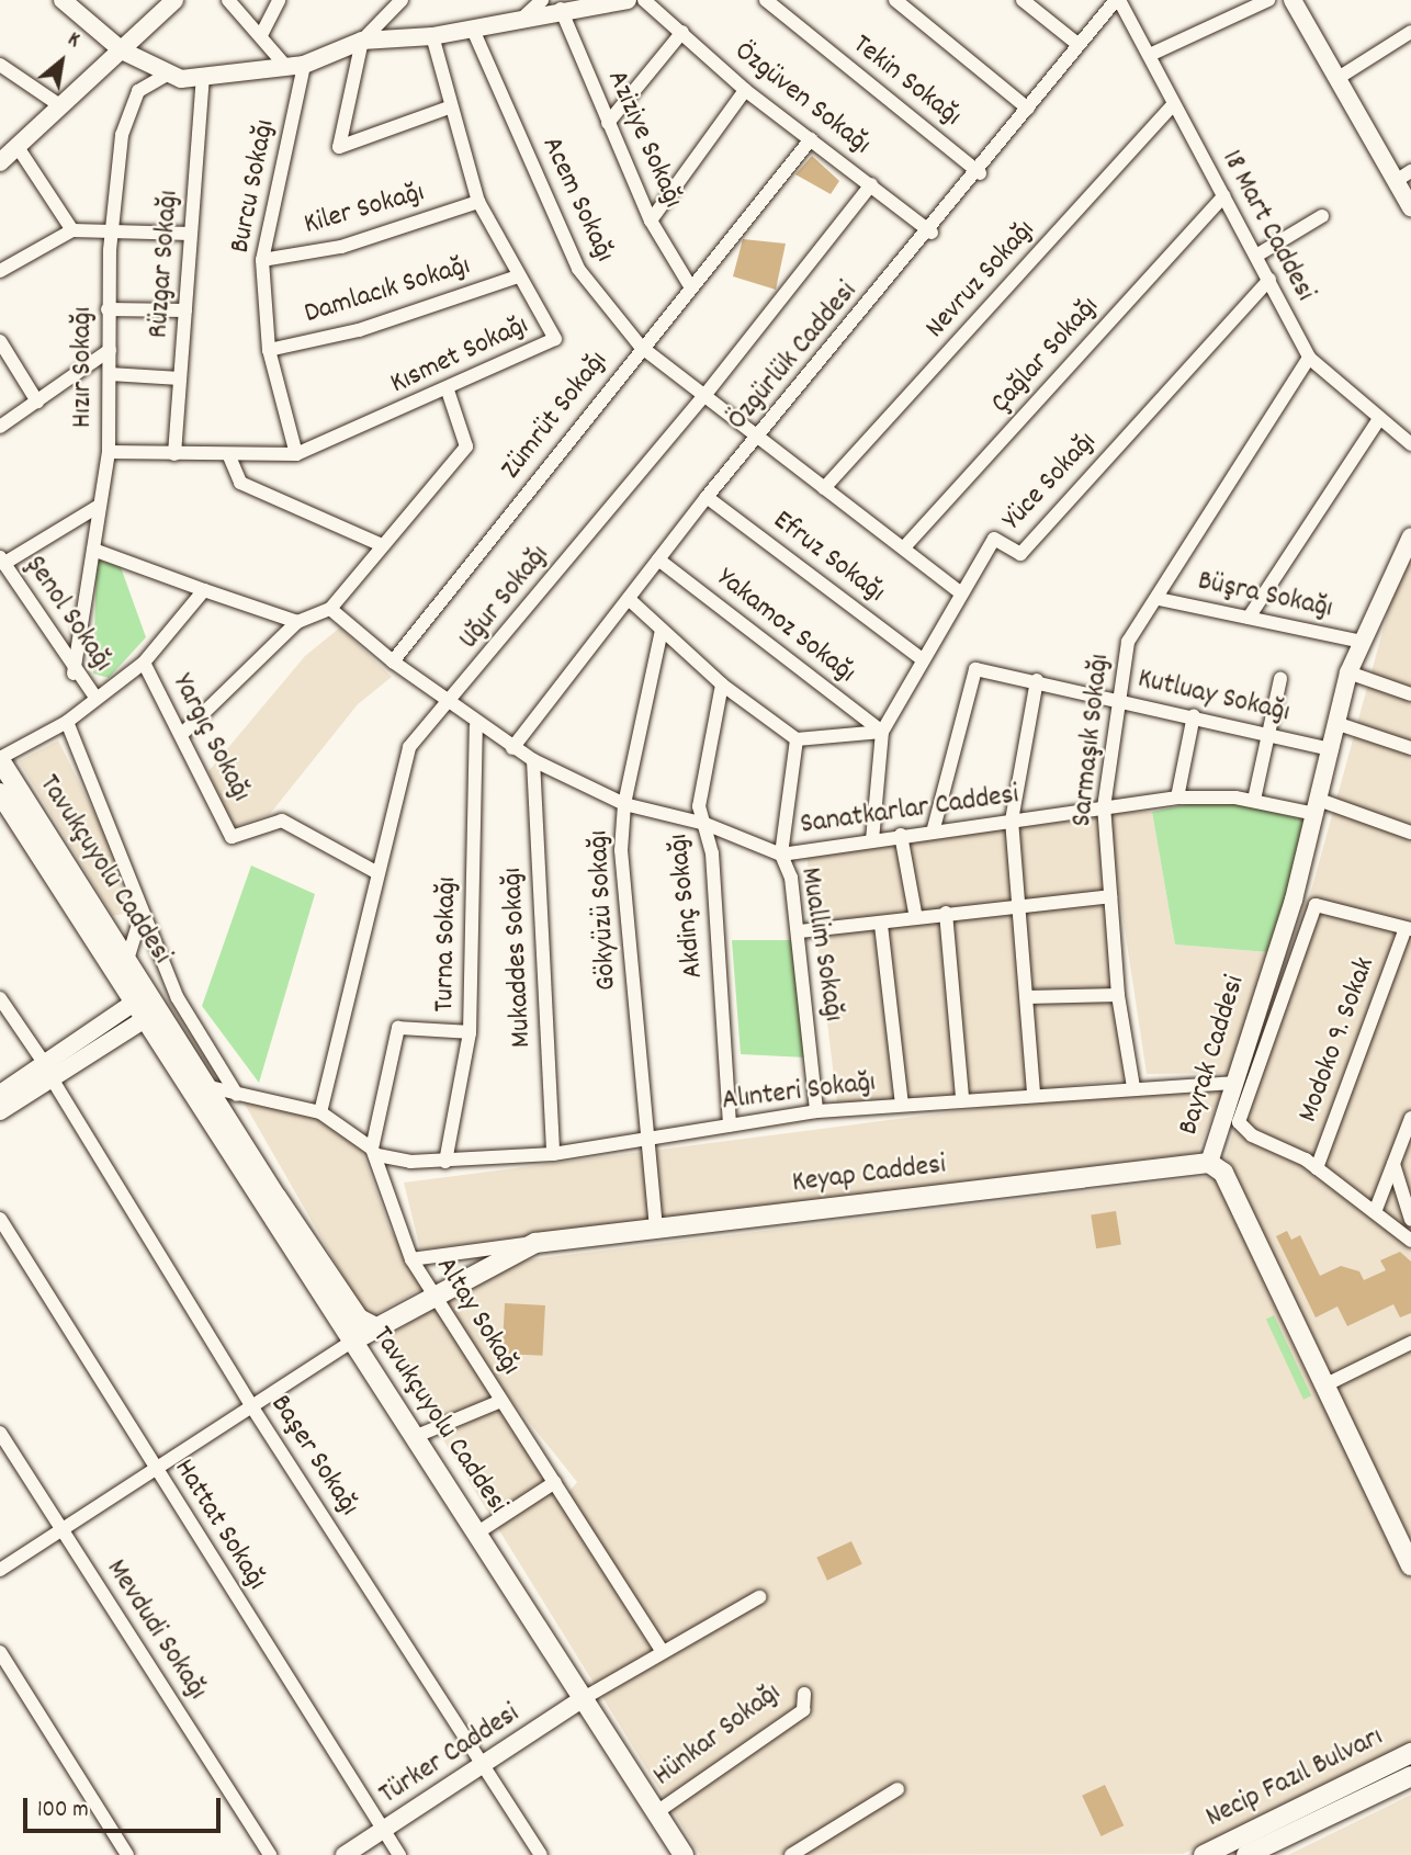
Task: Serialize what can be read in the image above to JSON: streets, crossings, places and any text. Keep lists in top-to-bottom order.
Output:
{
  "streets": {
    "main road": [
      "Tavukçuyolu Caddesi",
      "Bayrak Caddesi",
      "Keyap Caddesi",
      "Necip Fazıl Bulvarı"
    ],
    "street": [
      "Tekin Sokağı",
      "Özgüven Sokağı",
      "Aziziye Sokağı",
      "Burcu Sokağı",
      "Acem Sokağı",
      "Kiler Sokağı",
      "18 Mart Caddesi",
      "Rüzgar Sokağı",
      "Nevruz Sokağı",
      "Damlacık Sokağı",
      "Kısmet Sokağı",
      "Çağlar Sokağı",
      "Özgürlük Caddesi",
      "Hızır Sokağı",
      "Zümrüt Sokağı",
      "Yüce Sokağı",
      "Efruz Sokağı",
      "Büşra Sokağı",
      "Uğur Sokağı",
      "Şenol Sokağı",
      "Yakamoz Sokağı",
      "Kutluay Sokağı",
      "Yargıç Sokağı",
      "Sarmaşık Sokağı",
      "Sanatkarlar Caddesi",
      "Akdinç Sokağı",
      "Gökyüzü Sokağı",
      "Turna Sokağı",
      "Muallim Sokağı",
      "Mukaddes Sokağı",
      "Modoko 9. Sokak",
      "Alınteri Sokağı",
      "Altay Sokağı",
      "Başer Sokağı",
      "Hattat Sokağı",
      "Mevdudi Sokağı",
      "Hünkar Sokağı",
      "Türker Caddesi"
    ]
  },
  "crossings": [
    ["Tekin Sokağı", "Özgürlük Caddesi"],
    ["Özgüven Sokağı", "Özgürlük Caddesi"],
    ["Özgüven Sokağı", "Zümrüt Sokağı"],
    ["Özgüven Sokağı", "Uğur Sokağı"],
    ["Aziziye Sokağı", "Zümrüt Sokağı"],
    ["Burcu Sokağı", "Kiler Sokağı"],
    ["Burcu Sokağı", "Damlacık Sokağı"],
    ["Burcu Sokağı", "Kısmet Sokağı"],
    ["Acem Sokağı", "Nevruz Sokağı"],
    ["Acem Sokağı", "Çağlar Sokağı"],
    ["Acem Sokağı", "Özgürlük Caddesi"],
    ["Acem Sokağı", "Zümrüt Sokağı"],
    ["Acem Sokağı", "Yüce Sokağı"],
    ["Acem Sokağı", "Uğur Sokağı"],
    ["Kiler Sokağı", "Kısmet Sokağı"],
    ["18 Mart Caddesi", "Nevruz Sokağı"],
    ["18 Mart Caddesi", "Çağlar Sokağı"],
    ["18 Mart Caddesi", "Özgürlük Caddesi"],
    ["18 Mart Caddesi", "Yüce Sokağı"],
    ["18 Mart Caddesi", "Sarmaşık Sokağı"],
    ["Rüzgar Sokağı", "Kısmet Sokağı"],
    ["Damlacık Sokağı", "Kısmet Sokağı"],
    ["Kısmet Sokağı", "Hızır Sokağı"],
    ["Özgürlük Caddesi", "Efruz Sokağı"],
    ["Özgürlük Caddesi", "Yakamoz Sokağı"],
    ["Özgürlük Caddesi", "Sanatkarlar Caddesi"],
    ["Hızır Sokağı", "Şenol Sokağı"],
    ["Zümrüt Sokağı", "Sanatkarlar Caddesi"],
    ["Yüce Sokağı", "Efruz Sokağı"],
    ["Yüce Sokağı", "Yakamoz Sokağı"],
    ["Yüce Sokağı", "Sanatkarlar Caddesi"],
    ["Büşra Sokağı", "Sarmaşık Sokağı"],
    ["Büşra Sokağı", "Bayrak Caddesi"],
    ["Uğur Sokağı", "Yargıç Sokağı"],
    ["Uğur Sokağı", "Sanatkarlar Caddesi"],
    ["Kutluay Sokağı", "Sarmaşık Sokağı"],
    ["Kutluay Sokağı", "Sanatkarlar Caddesi"],
    ["Kutluay Sokağı", "Bayrak Caddesi"],
    ["Sarmaşık Sokağı", "Sanatkarlar Caddesi"],
    ["Sarmaşık Sokağı", "Alınteri Sokağı"],
    ["Sanatkarlar Caddesi", "Akdinç Sokağı"],
    ["Sanatkarlar Caddesi", "Gökyüzü Sokağı"],
    ["Sanatkarlar Caddesi", "Turna Sokağı"],
    ["Sanatkarlar Caddesi", "Muallim Sokağı"],
    ["Sanatkarlar Caddesi", "Mukaddes Sokağı"],
    ["Sanatkarlar Caddesi", "Bayrak Caddesi"],
    ["Tavukçuyolu Caddesi", "Keyap Caddesi"],
    ["Tavukçuyolu Caddesi", "Hünkar Sokağı"],
    ["Tavukçuyolu Caddesi", "Türker Caddesi"],
    ["Akdinç Sokağı", "Alınteri Sokağı"],
    ["Gökyüzü Sokağı", "Alınteri Sokağı"],
    ["Gökyüzü Sokağı", "Keyap Caddesi"],
    ["Turna Sokağı", "Alınteri Sokağı"],
    ["Muallim Sokağı", "Alınteri Sokağı"],
    ["Mukaddes Sokağı", "Alınteri Sokağı"],
    ["Bayrak Caddesi", "Alınteri Sokağı"],
    ["Bayrak Caddesi", "Keyap Caddesi"],
    ["Alınteri Sokağı", "Altay Sokağı"],
    ["Keyap Caddesi", "Altay Sokağı"],
    ["Başer Sokağı", "Türker Caddesi"],
    ["Hattat Sokağı", "Türker Caddesi"]
  ],
  "scale_bar": "100 m",
  "north": "top right"
}
